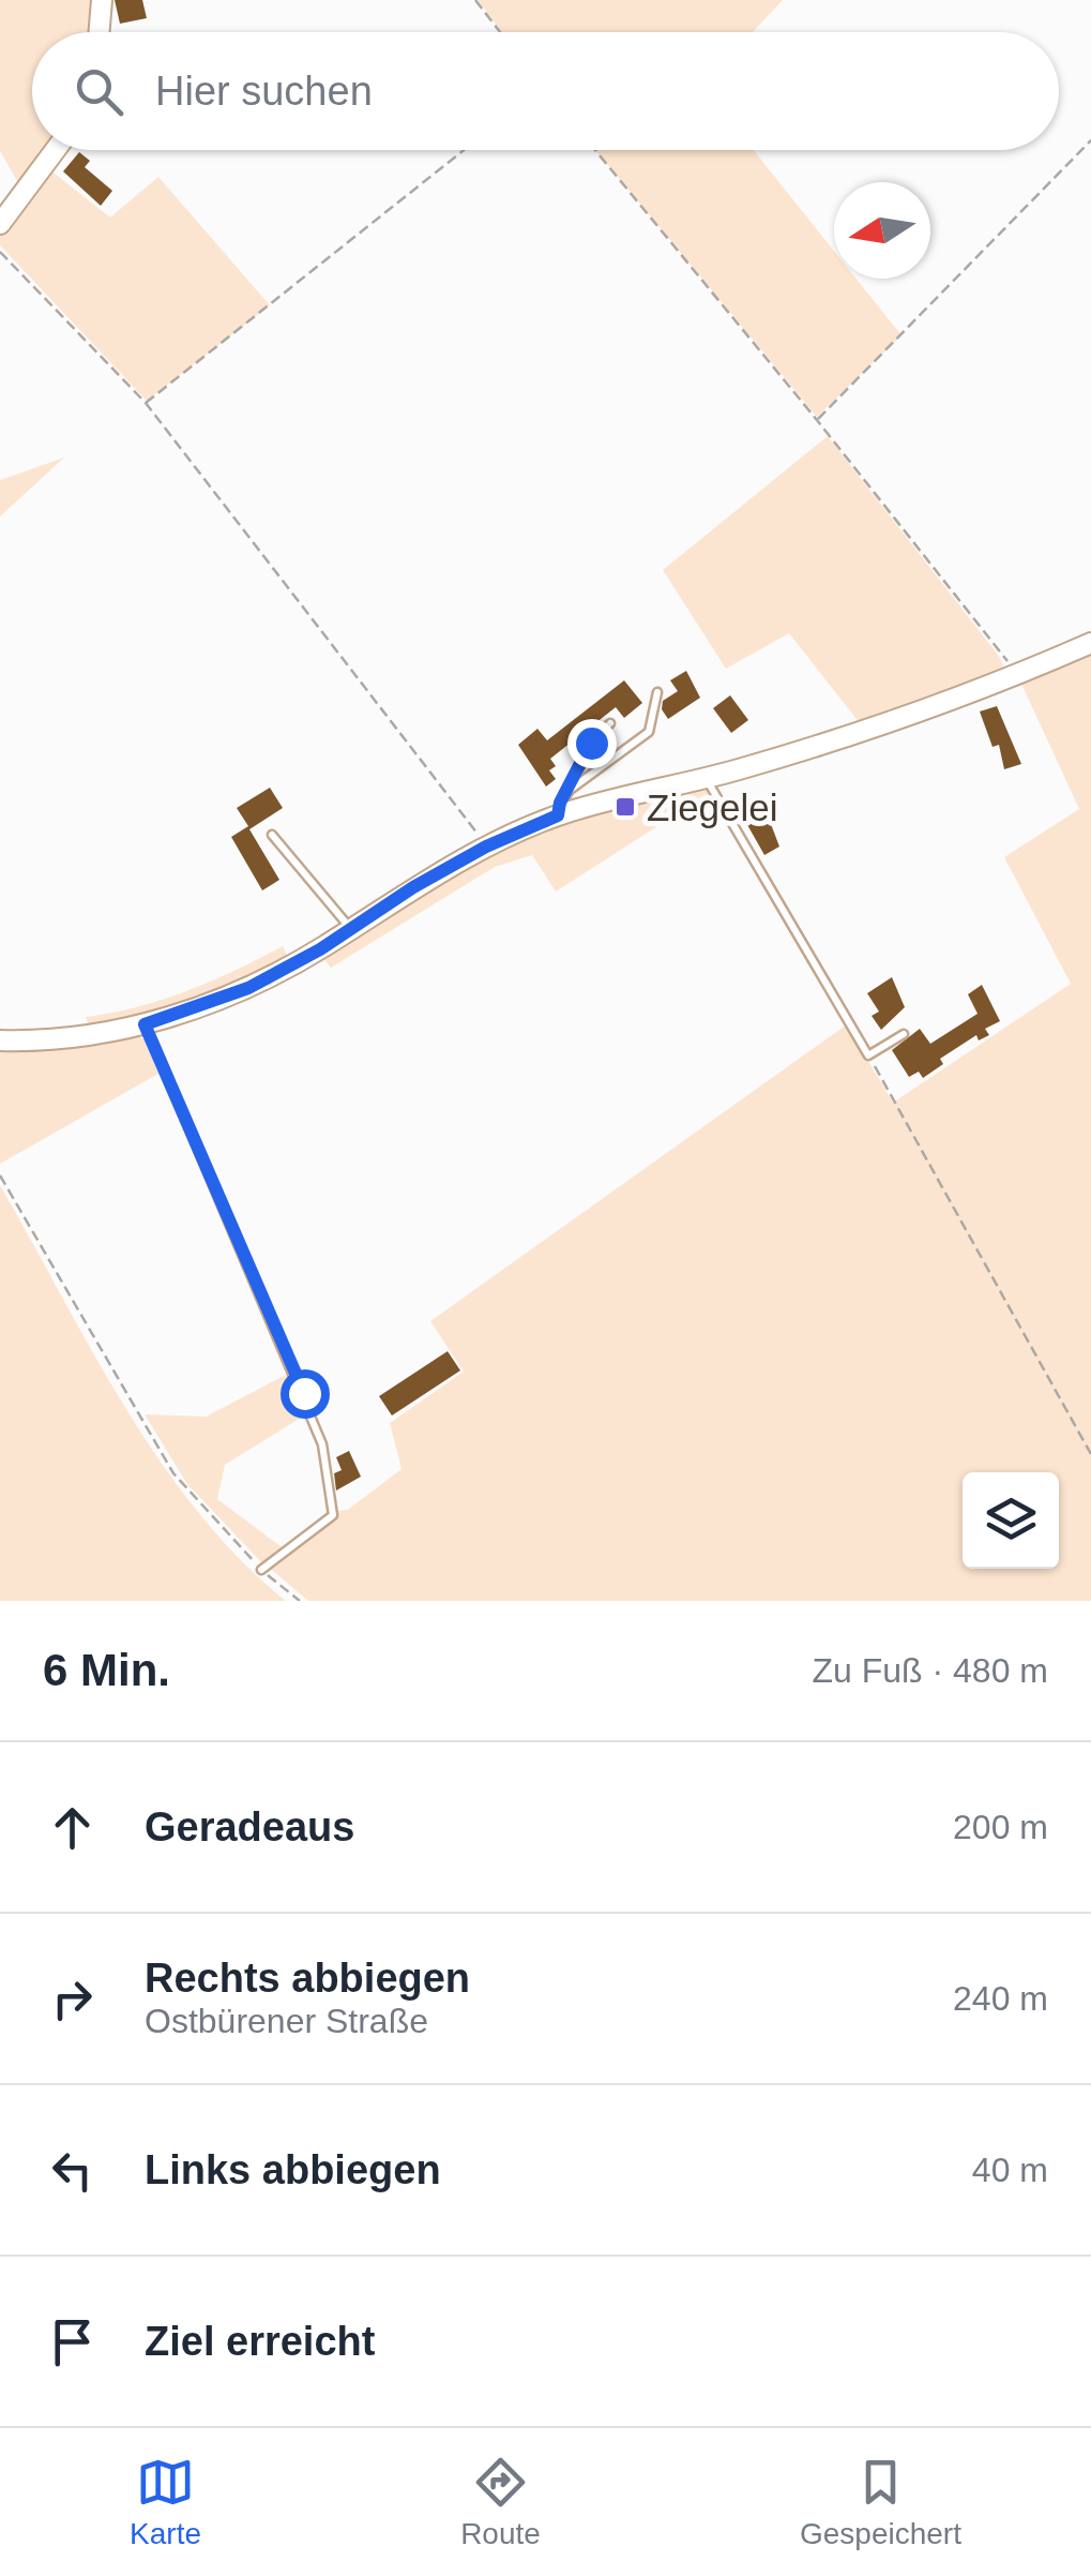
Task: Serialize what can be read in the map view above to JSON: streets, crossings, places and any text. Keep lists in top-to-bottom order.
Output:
{
  "places": {
    "transit": ["Ziegelei"]
  },
  "north": "left",
  "page": {
    "search": "Hier suchen",
    "heading": ["6 Min.", "Zu Fuß · 480 m"],
    "list": [
      ["Geradeaus", "200 m"],
      ["Rechts abbiegen", "Ostbürener Straße", "240 m"],
      ["Links abbiegen", "40 m"],
      "Ziel erreicht"
    ],
    "nav": ["Karte", "Route", "Gespeichert"]
  }
}
